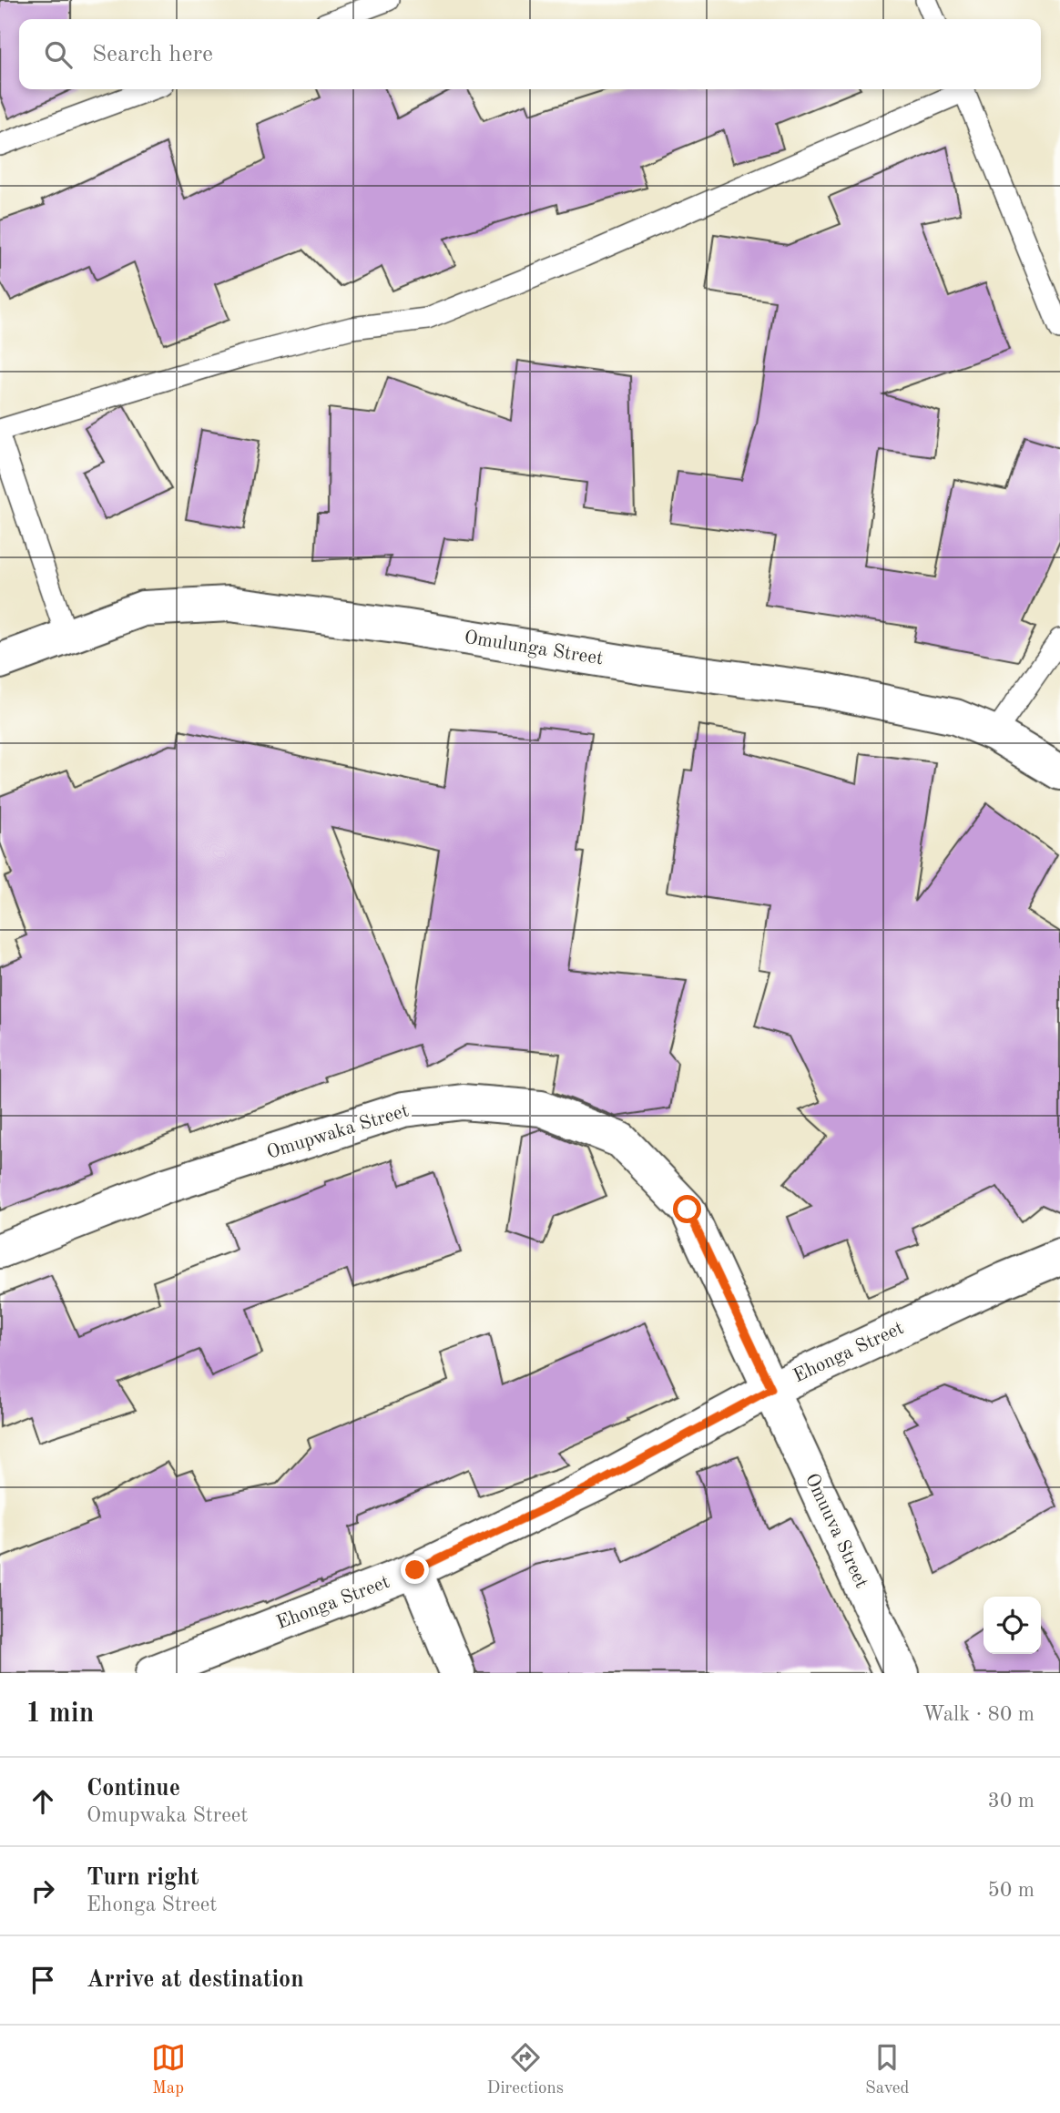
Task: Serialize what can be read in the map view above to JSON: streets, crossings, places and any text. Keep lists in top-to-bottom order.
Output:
{
  "streets": {
    "street": [
      "Omulunga Street",
      "Omupwaka Street",
      "Ehonga Street",
      "Omuuva Street"
    ]
  },
  "crossings": [
    ["Omupwaka Street", "Ehonga Street"],
    ["Omupwaka Street", "Omuuva Street"],
    ["Ehonga Street", "Omuuva Street"]
  ],
  "page": {
    "search": "Search here",
    "heading": ["1 min", "Walk · 80 m"],
    "list": [
      ["Continue", "Omupwaka Street", "30 m"],
      ["Turn right", "Ehonga Street", "50 m"],
      "Arrive at destination"
    ],
    "nav": ["Map", "Directions", "Saved"]
  }
}
